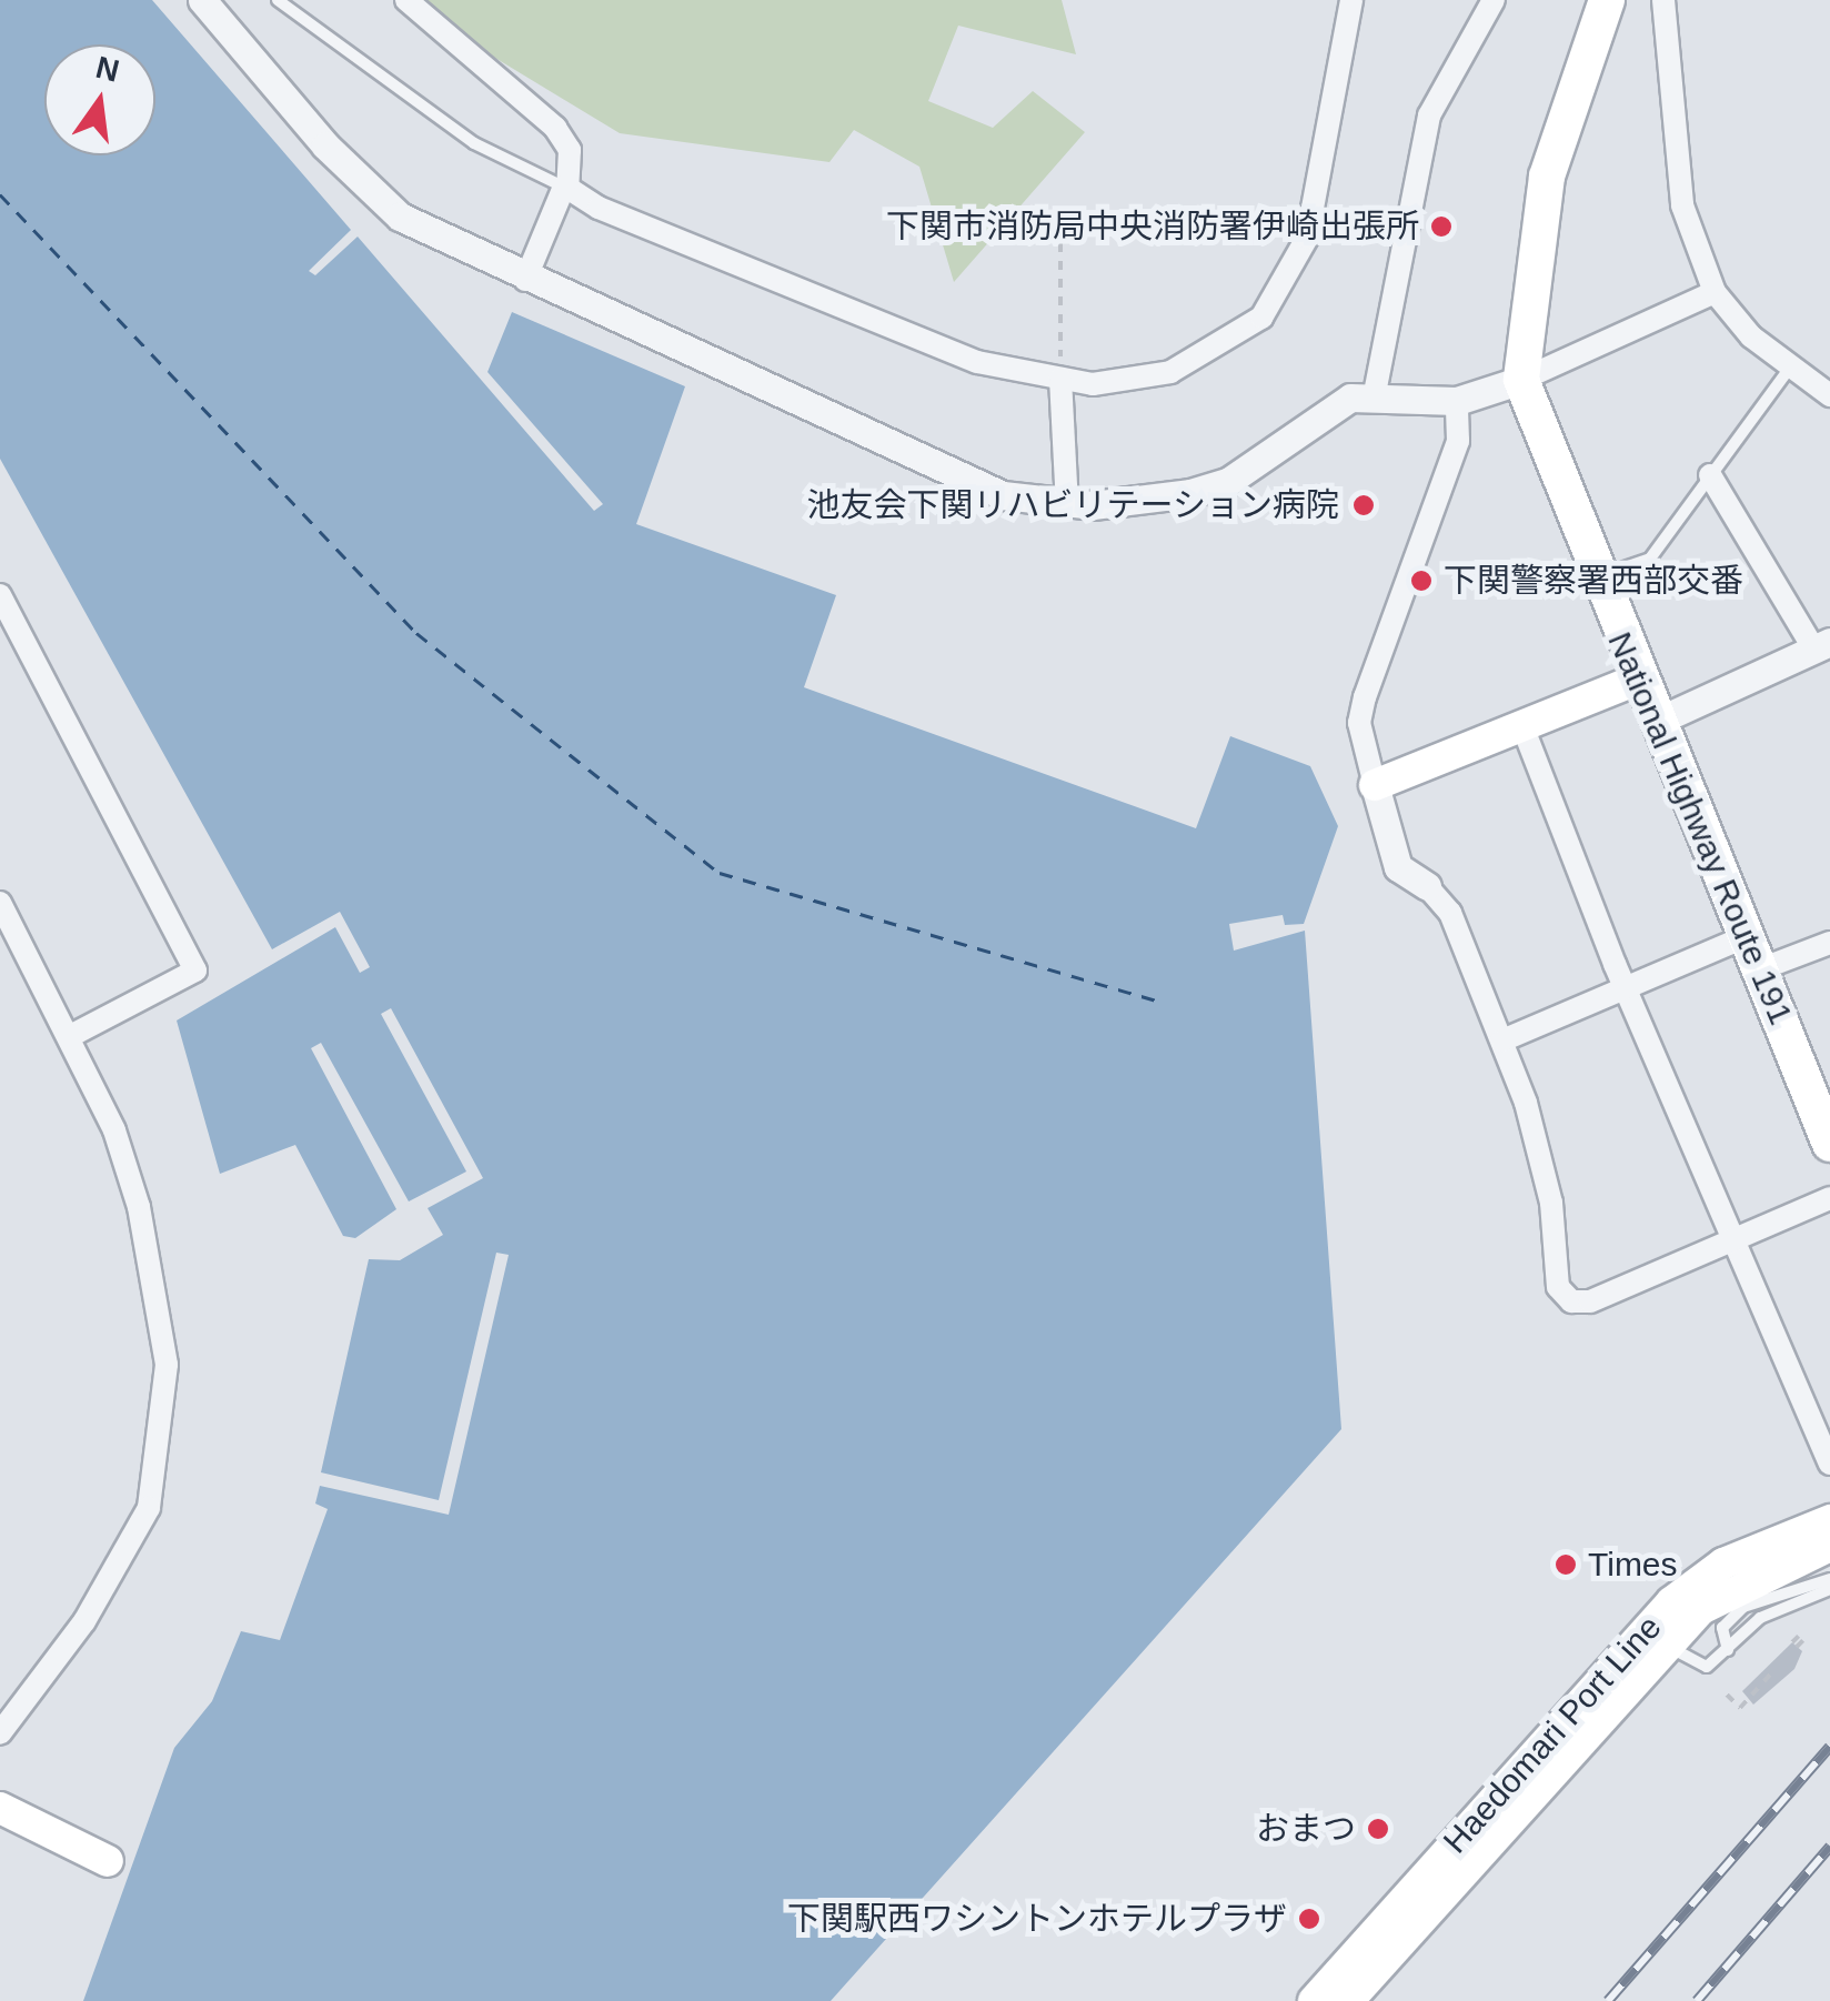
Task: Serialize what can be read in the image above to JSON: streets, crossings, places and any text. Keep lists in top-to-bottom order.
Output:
{
  "streets": {
    "highway": ["National Highway Route 191"],
    "main road": ["Haedomari Port Line"]
  },
  "places": [
    "下関市消防局中央消防署伊崎出張所",
    "池友会下関リハビリテーション病院",
    "下関警察署西部交番",
    "Times",
    "おまつ",
    "下関駅西ワシントンホテルプラザ"
  ],
  "north": "top"
}
